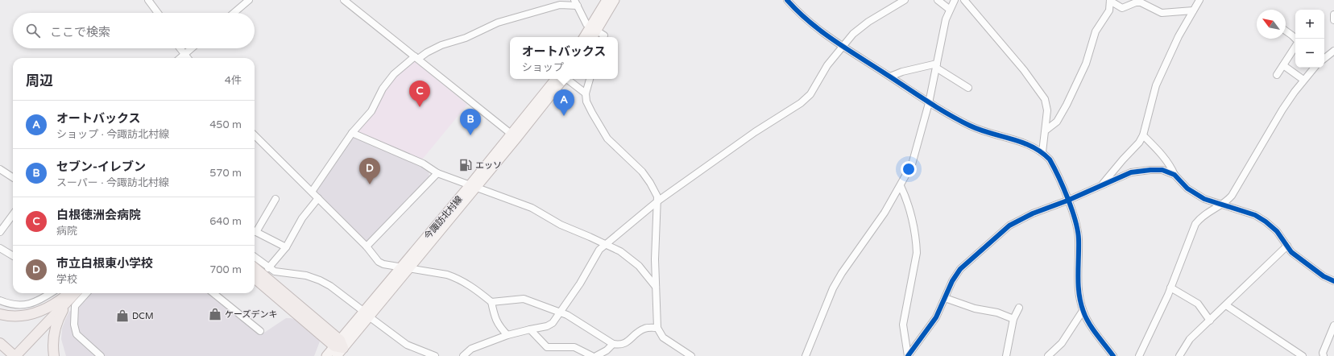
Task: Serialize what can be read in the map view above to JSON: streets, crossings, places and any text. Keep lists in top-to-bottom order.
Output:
{
  "streets": {
    "main road": ["今諏訪北村線"]
  },
  "places": {
    "fuel station": ["エッソ"],
    "shop": ["ケーズデンキ", "DCM"]
  },
  "north": "top left",
  "page": {
    "map_buttons": ["+", "−"],
    "search": "ここで検索",
    "popup": ["オートバックス", "ショップ"],
    "heading": ["周辺", "4件"],
    "pins": [
      "C",
      "A",
      "B",
      "D"
    ],
    "list": [
      {
        "mark": "A",
        "name": "オートバックス",
        "note": "ショップ · 今諏訪北村線",
        "value": "450 m"
      },
      {
        "mark": "B",
        "name": "セブン-イレブン",
        "note": "スーパー · 今諏訪北村線",
        "value": "570 m"
      },
      {
        "mark": "C",
        "name": "白根徳洲会病院",
        "note": "病院",
        "value": "640 m"
      },
      {
        "mark": "D",
        "name": "市立白根東小学校",
        "note": "学校",
        "value": "700 m"
      }
    ]
  }
}
